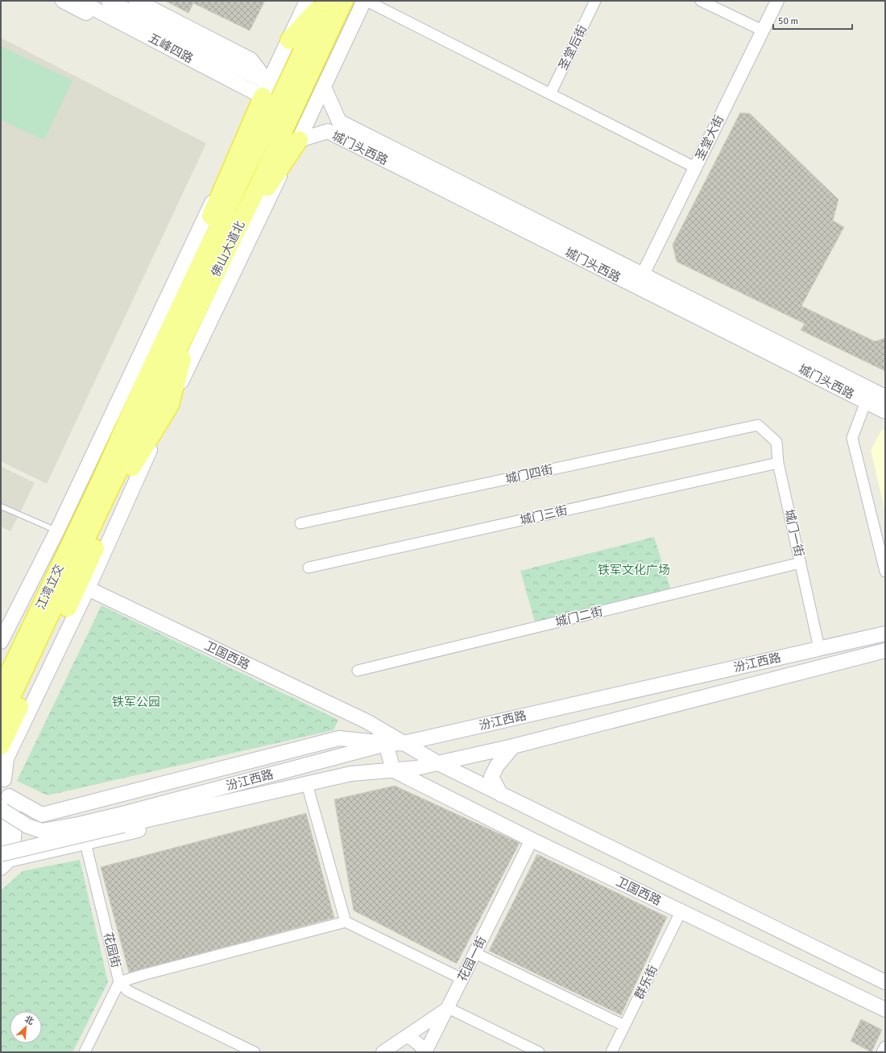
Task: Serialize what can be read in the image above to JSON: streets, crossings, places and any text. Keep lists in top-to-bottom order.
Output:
{
  "streets": {
    "highway": ["佛山大道北", "江湾立交"],
    "main road": [
      "五峰四路",
      "城门头西路",
      "卫国西路",
      "汾江西路"
    ],
    "street": [
      "圣堂后街",
      "圣堂大街",
      "城门四街",
      "城门三街",
      "城门一街",
      "城门二街",
      "花园街",
      "花园一街",
      "群乐街"
    ]
  },
  "crossings": [
    ["圣堂大街", "城门头西路"],
    ["佛山大道北", "江湾立交"],
    ["城门四街", "城门一街"],
    ["城门三街", "城门一街"],
    ["城门一街", "城门二街"],
    ["城门一街", "汾江西路"],
    ["卫国西路", "汾江西路"],
    ["卫国西路", "花园一街"],
    ["卫国西路", "群乐街"]
  ],
  "parks": ["铁军文化广场", "铁军公园"],
  "scale_bar": "50 m",
  "north": "top right"
}
